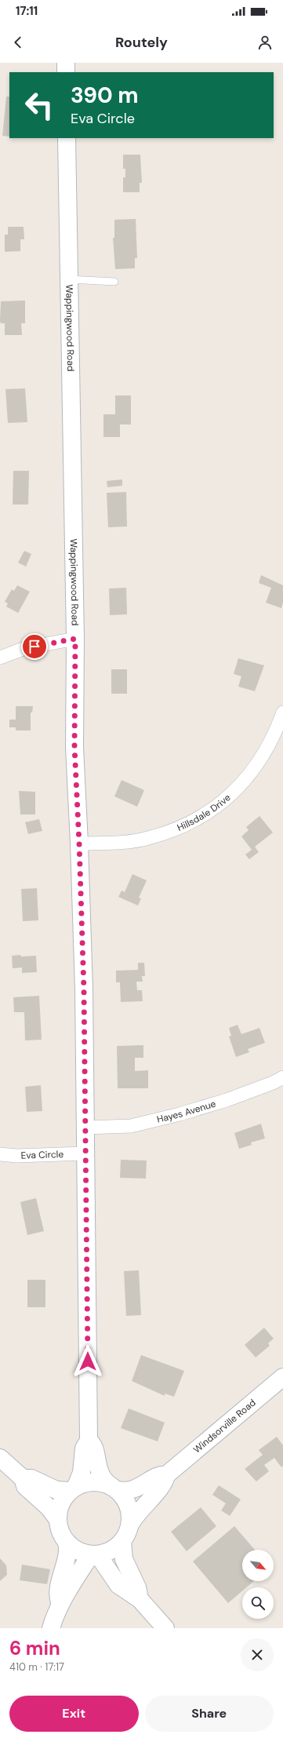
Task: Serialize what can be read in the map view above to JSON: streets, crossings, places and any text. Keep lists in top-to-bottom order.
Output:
{
  "streets": {
    "main road": ["Wappingwood Road", "Windsorville Road"],
    "street": ["Hillsdale Drive", "Hayes Avenue", "Eva Circle"]
  },
  "crossings": [
    ["Wappingwood Road", "Hillsdale Drive"],
    ["Wappingwood Road", "Hayes Avenue"],
    ["Wappingwood Road", "Eva Circle"],
    ["Wappingwood Road", "Windsorville Road"]
  ],
  "north": "bottom right",
  "page": {
    "status": "17:11",
    "header": "Routely",
    "turn": ["390 m", "Eva Circle"],
    "heading": ["6 min", "410 m · 17:17"],
    "buttons": ["Exit", "Share"]
  }
}
